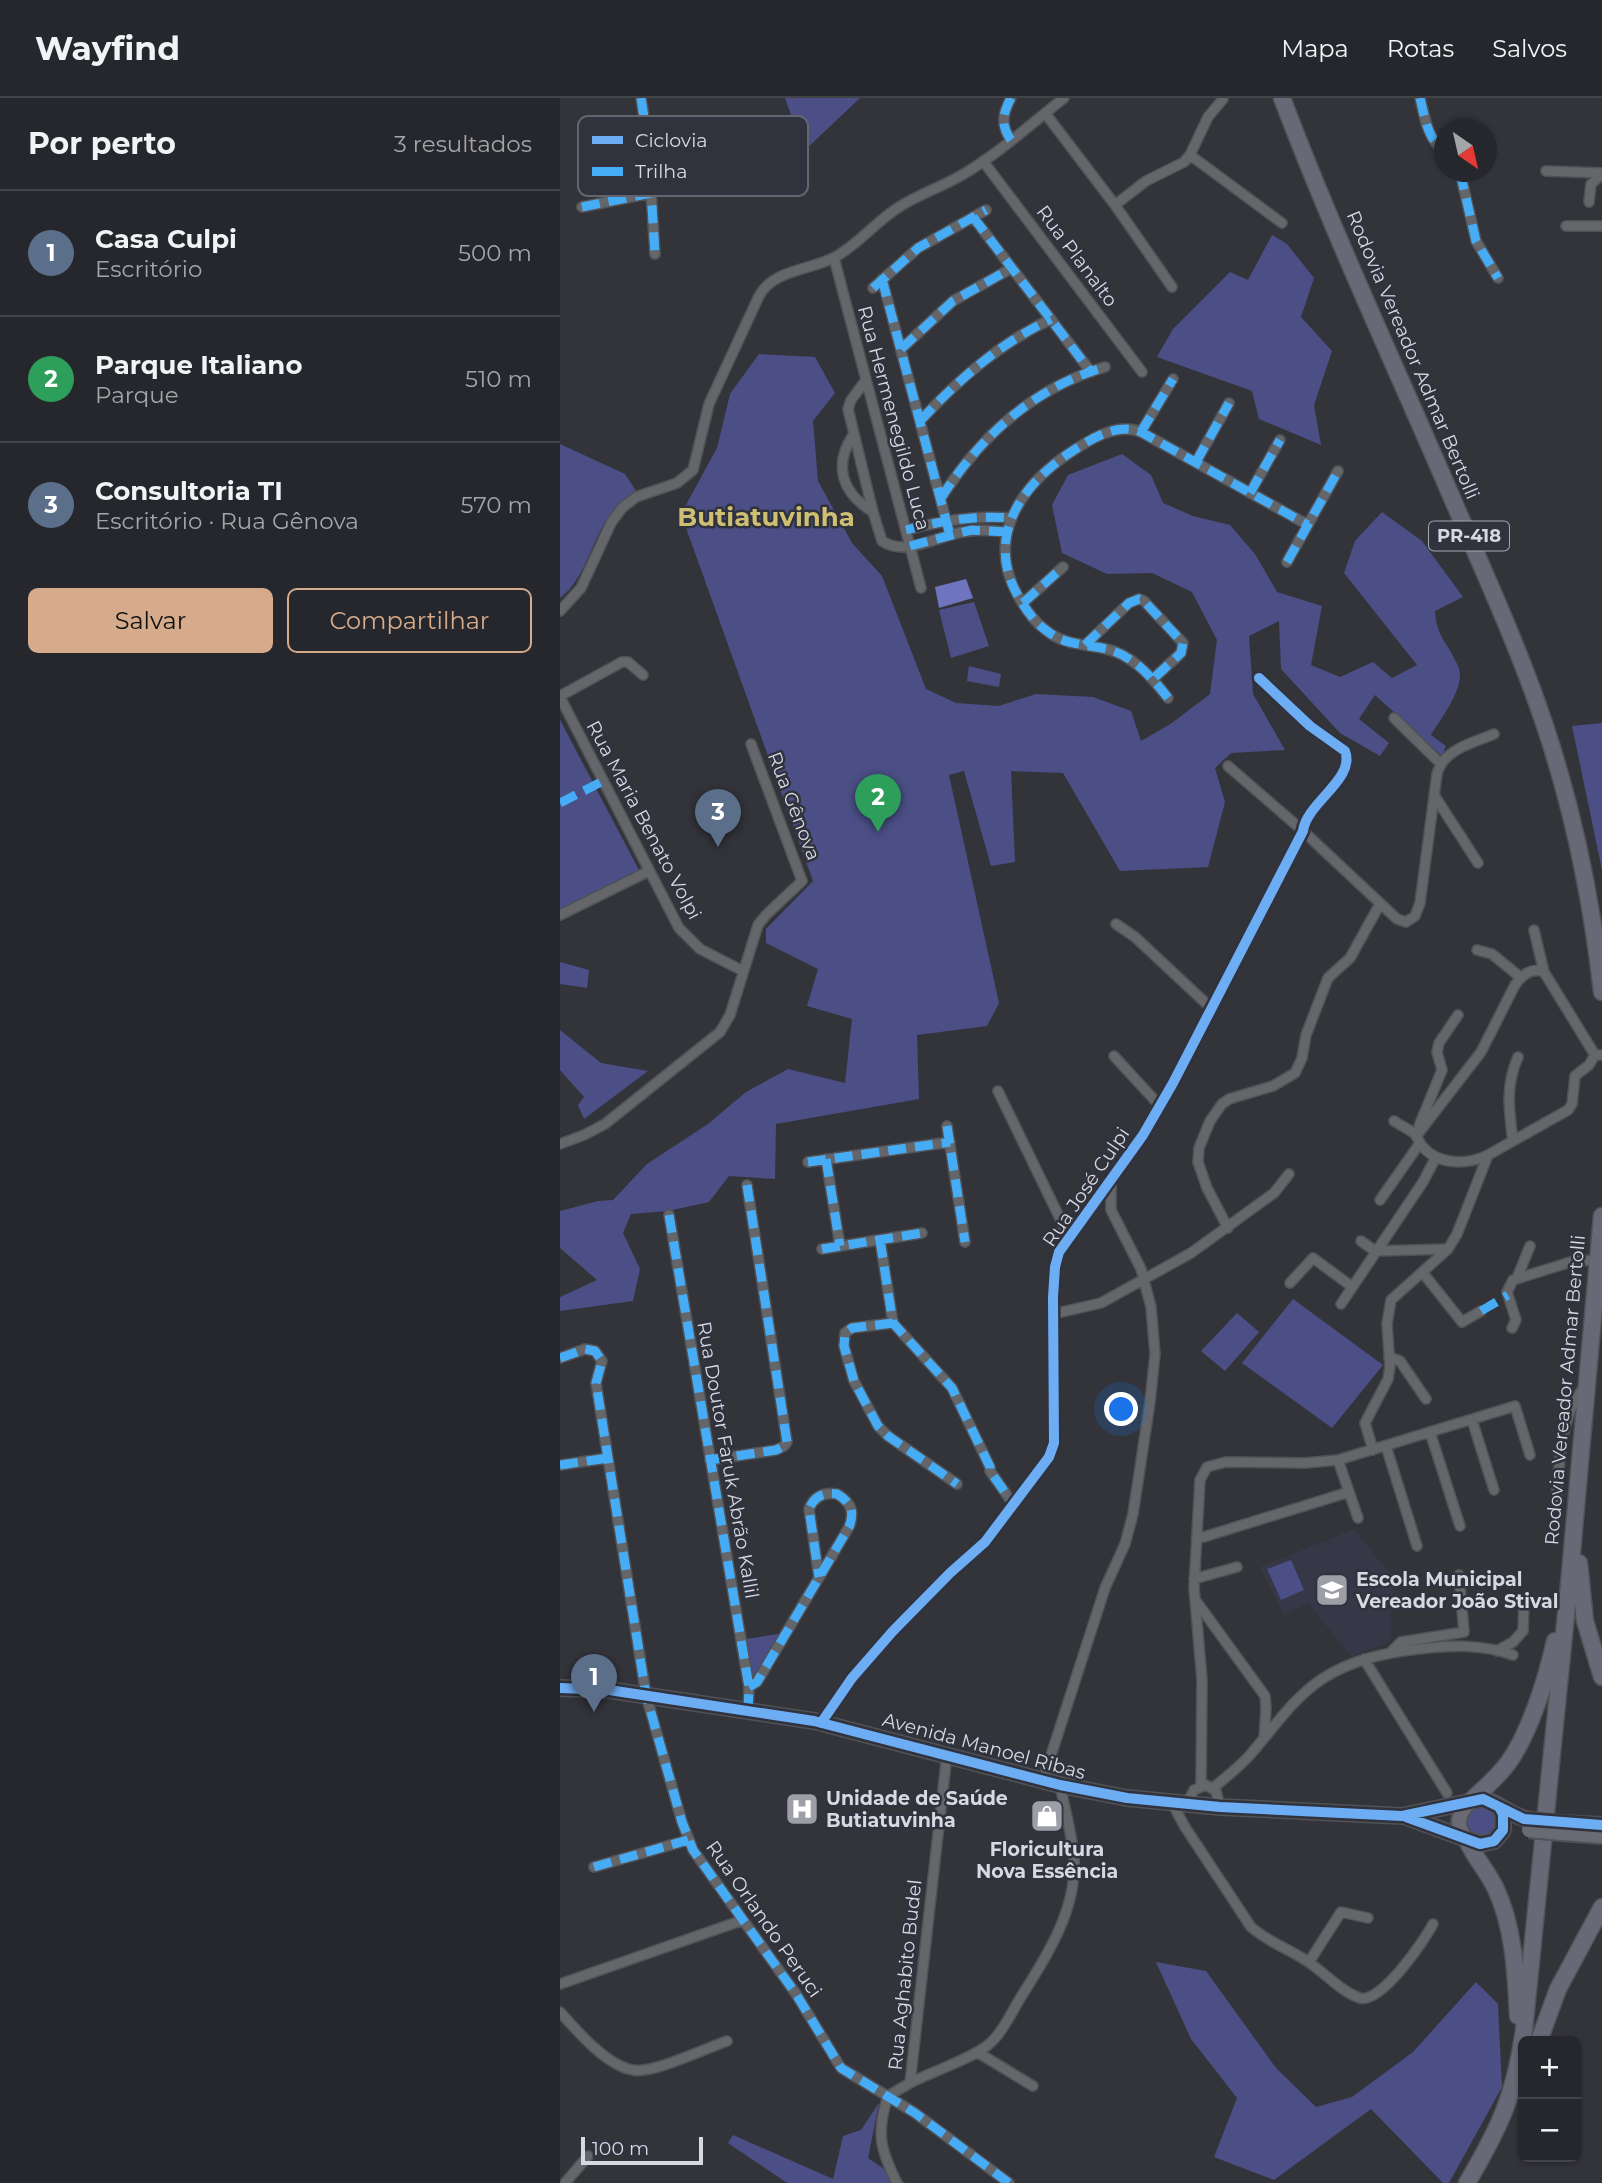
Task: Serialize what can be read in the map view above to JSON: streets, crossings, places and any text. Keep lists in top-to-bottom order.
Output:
{
  "streets": {
    "highway": ["Rodovia Vereador Admar Bertolli", "PR-418"],
    "main road": ["Avenida Manoel Ribas"],
    "street": [
      "Rua Planalto",
      "Rua Hermenegildo Luca",
      "Rua Gênova",
      "Rua Maria Benato Volpi",
      "Rua José Culpi",
      "Rua Doutor Faruk Abrão Kallil",
      "Rua Orlando Peruci",
      "Rua Aghabito Budel"
    ]
  },
  "crossings": [
    ["Rua Gênova", "Rua Maria Benato Volpi"],
    ["Rua José Culpi", "Avenida Manoel Ribas"],
    ["Rua Doutor Faruk Abrão Kallil", "Avenida Manoel Ribas"],
    ["Avenida Manoel Ribas", "Rua Orlando Peruci"],
    ["Avenida Manoel Ribas", "Rua Aghabito Budel"],
    ["Rua Orlando Peruci", "Rua Aghabito Budel"]
  ],
  "districts": ["Butiatuvinha"],
  "places": {
    "school or university": ["Escola Municipal Vereador João Stival"],
    "hospital": ["Unidade de Saúde Butiatuvinha"],
    "shop": ["Floricultura Nova Essência"]
  },
  "legend": ["Ciclovia", "Trilha"],
  "scale_bar": "100 m",
  "north": "bottom right",
  "page": {
    "header": "Wayfind",
    "nav": ["Mapa", "Rotas", "Salvos"],
    "heading": ["Por perto", "3 resultados"],
    "list": [
      {
        "mark": "1",
        "name": "Casa Culpi",
        "note": "Escritório",
        "value": "500 m"
      },
      {
        "mark": "2",
        "name": "Parque Italiano",
        "note": "Parque",
        "value": "510 m"
      },
      {
        "mark": "3",
        "name": "Consultoria TI",
        "note": "Escritório · Rua Gênova",
        "value": "570 m"
      }
    ],
    "buttons": ["Salvar", "Compartilhar"],
    "pins": ["2", "3", "1"],
    "map_buttons": ["+", "−"],
    "scale": "100 m"
  }
}
